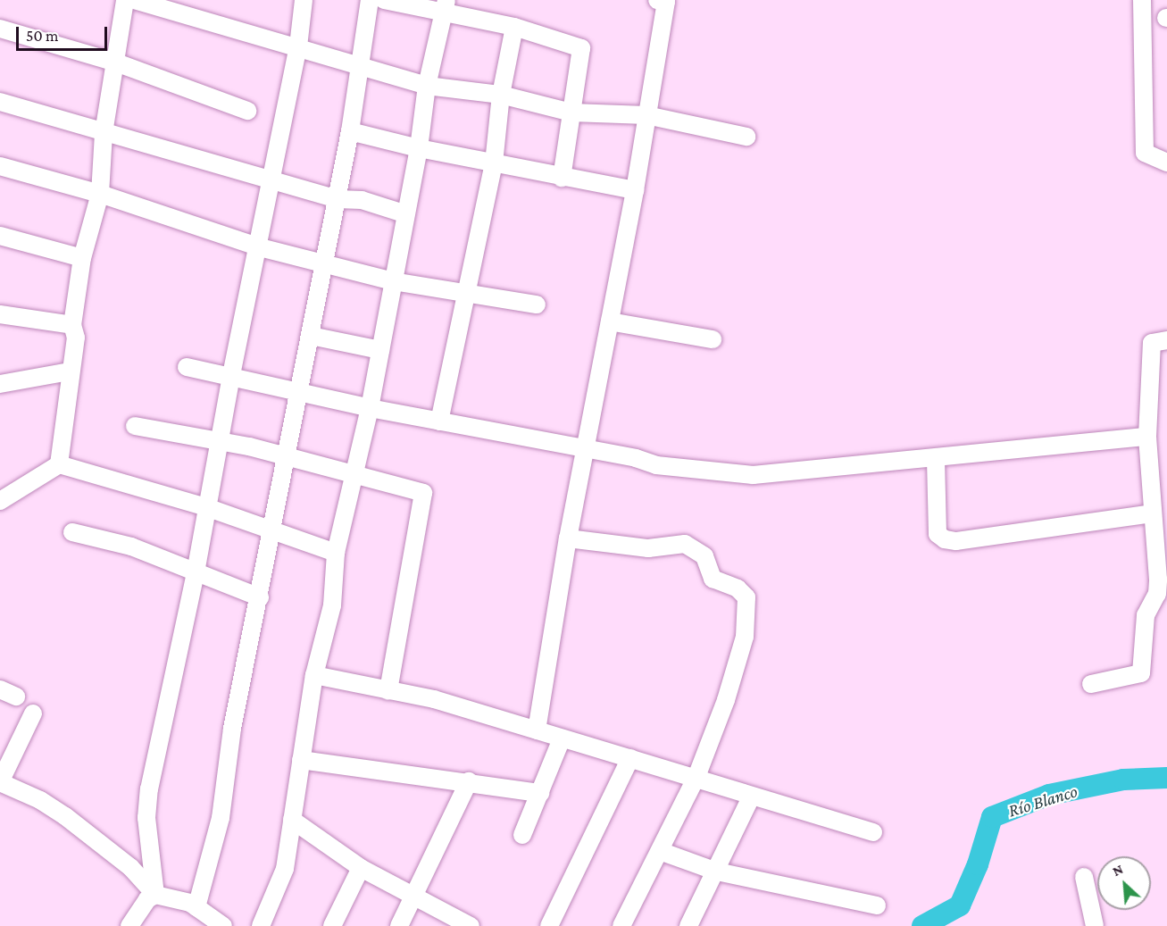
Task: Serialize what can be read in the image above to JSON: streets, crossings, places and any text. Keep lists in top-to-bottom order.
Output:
{
  "water": ["Río Blanco"],
  "scale_bar": "50 m",
  "north": "top left"
}
